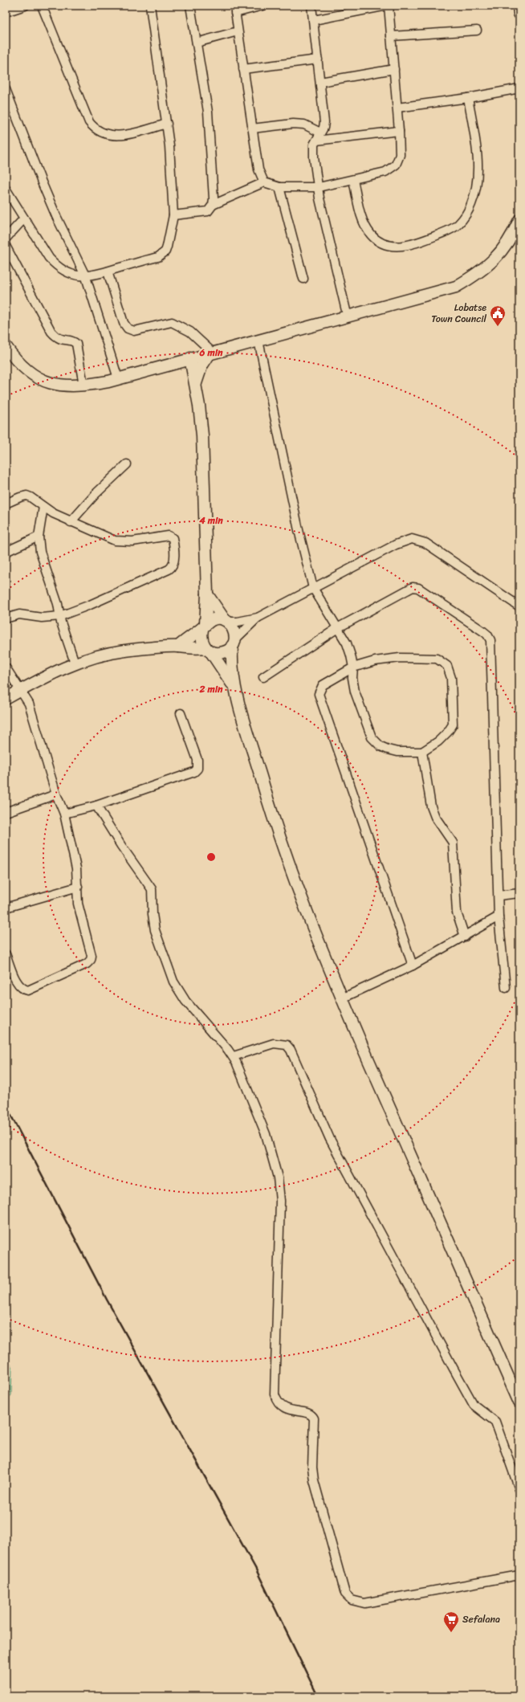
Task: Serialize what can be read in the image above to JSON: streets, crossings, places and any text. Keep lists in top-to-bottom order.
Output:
{
  "places": {
    "public building": ["Lobatse Town Council"],
    "supermarket": ["Sefalana"]
  },
  "rings": ["6 min", "4 min", "2 min"]
}
